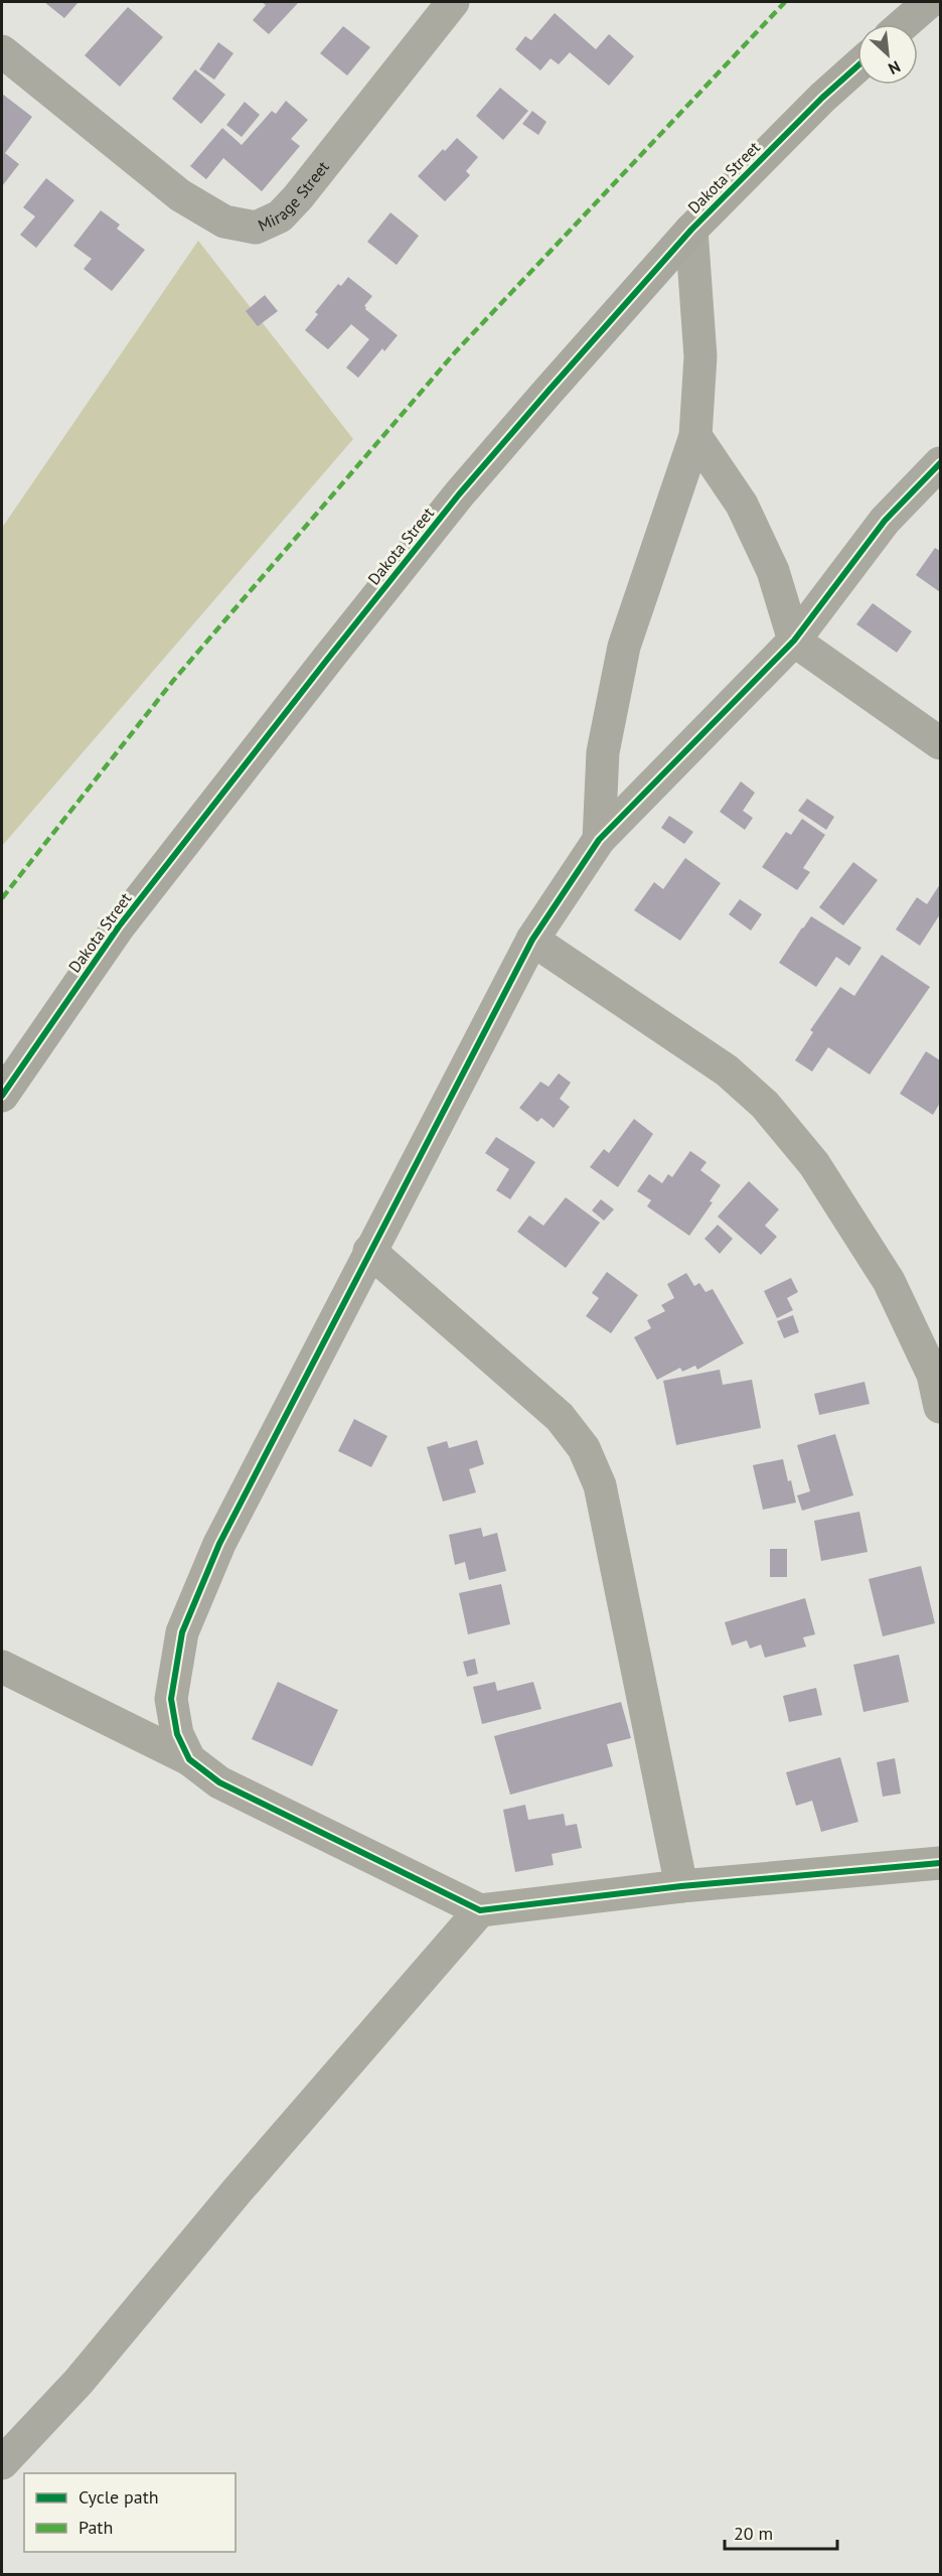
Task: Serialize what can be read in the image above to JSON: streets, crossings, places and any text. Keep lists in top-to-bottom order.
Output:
{
  "streets": {
    "street": ["Dakota Street", "Mirage Street"]
  },
  "legend": ["Cycle path", "Path"],
  "scale_bar": "20 m",
  "north": "bottom right"
}
